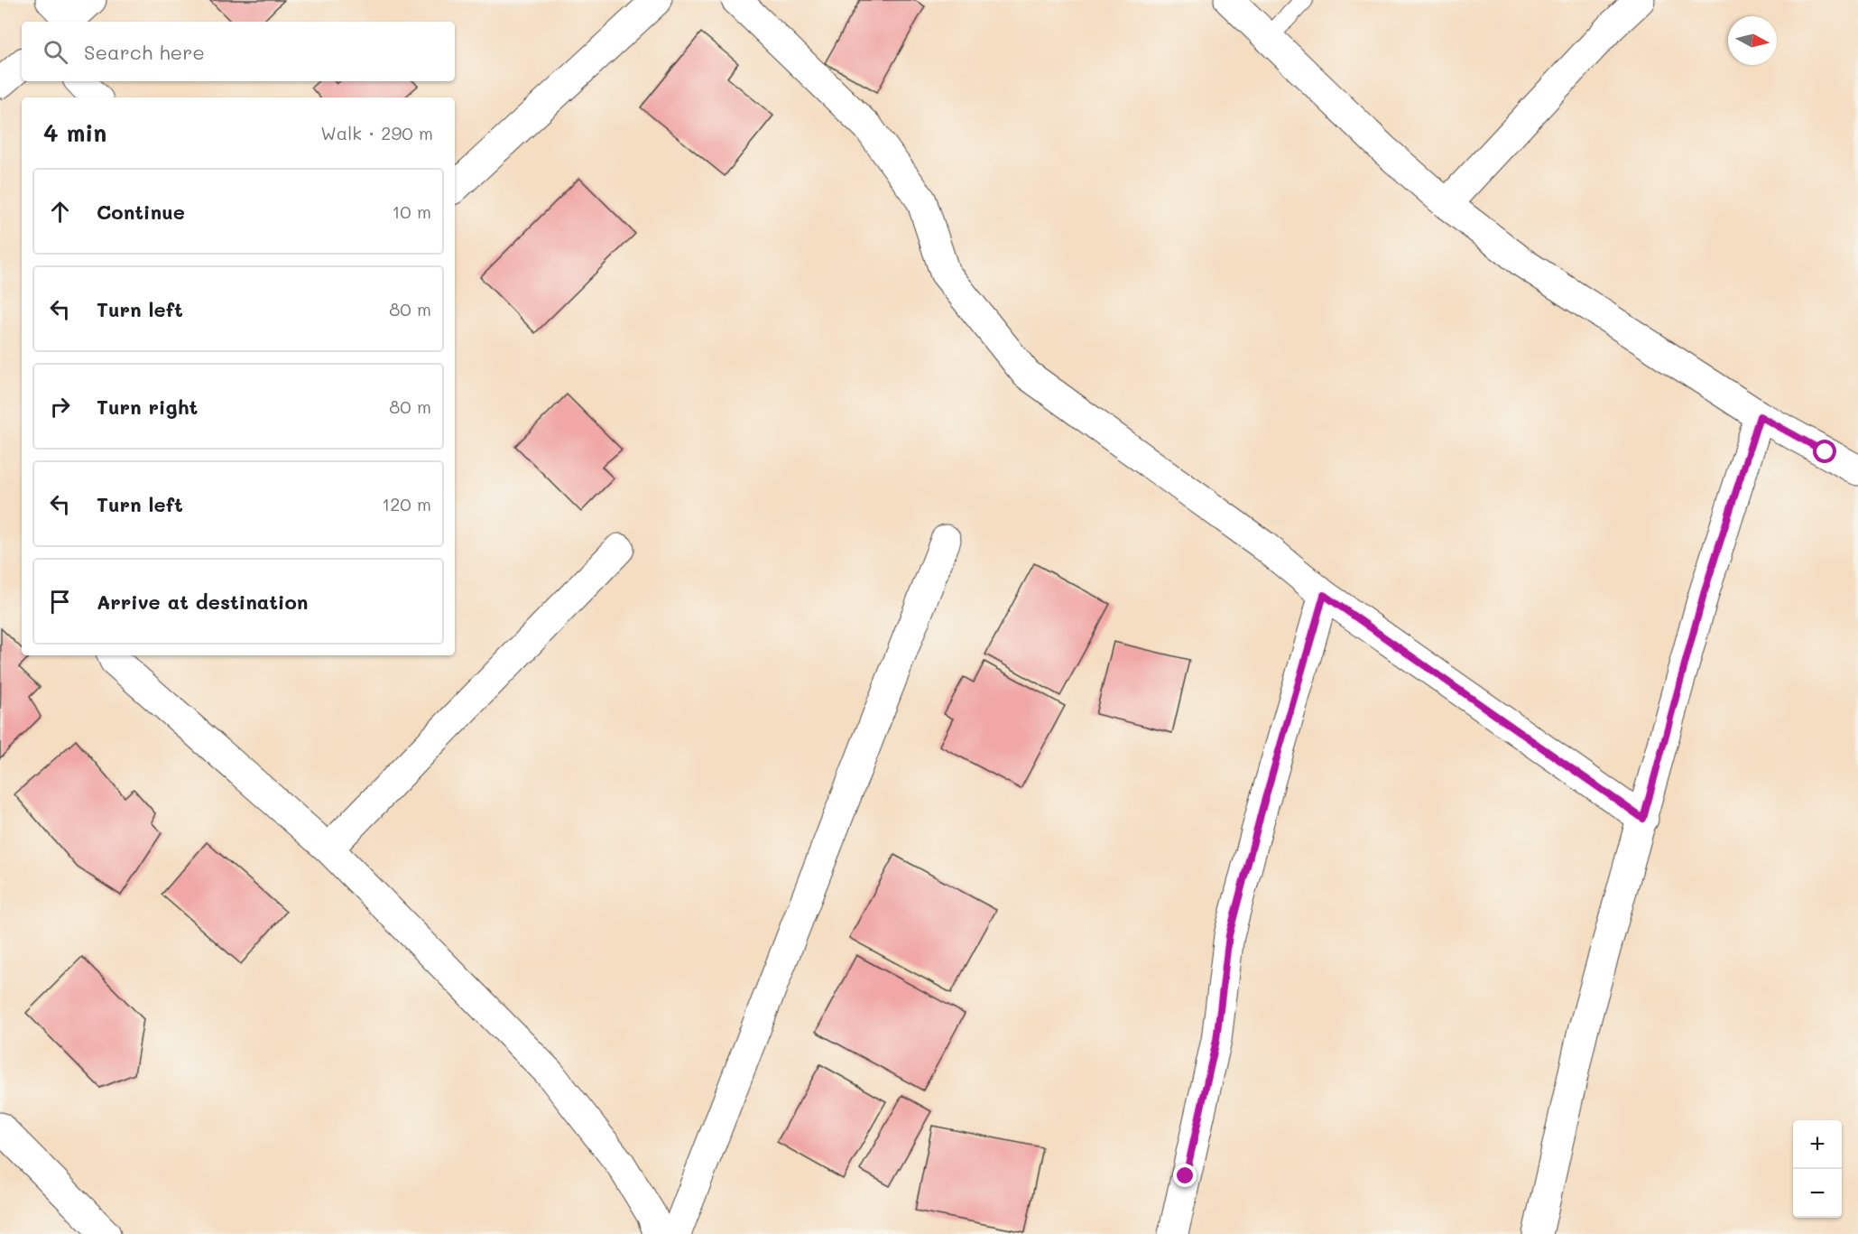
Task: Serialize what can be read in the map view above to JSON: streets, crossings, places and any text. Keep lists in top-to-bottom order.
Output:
{
  "north": "right",
  "page": {
    "search": "Search here",
    "heading": ["4 min", "Walk · 290 m"],
    "list": [
      ["Continue", "10 m"],
      ["Turn left", "80 m"],
      ["Turn right", "80 m"],
      ["Turn left", "120 m"],
      "Arrive at destination"
    ],
    "map_buttons": ["+", "−"]
  }
}
